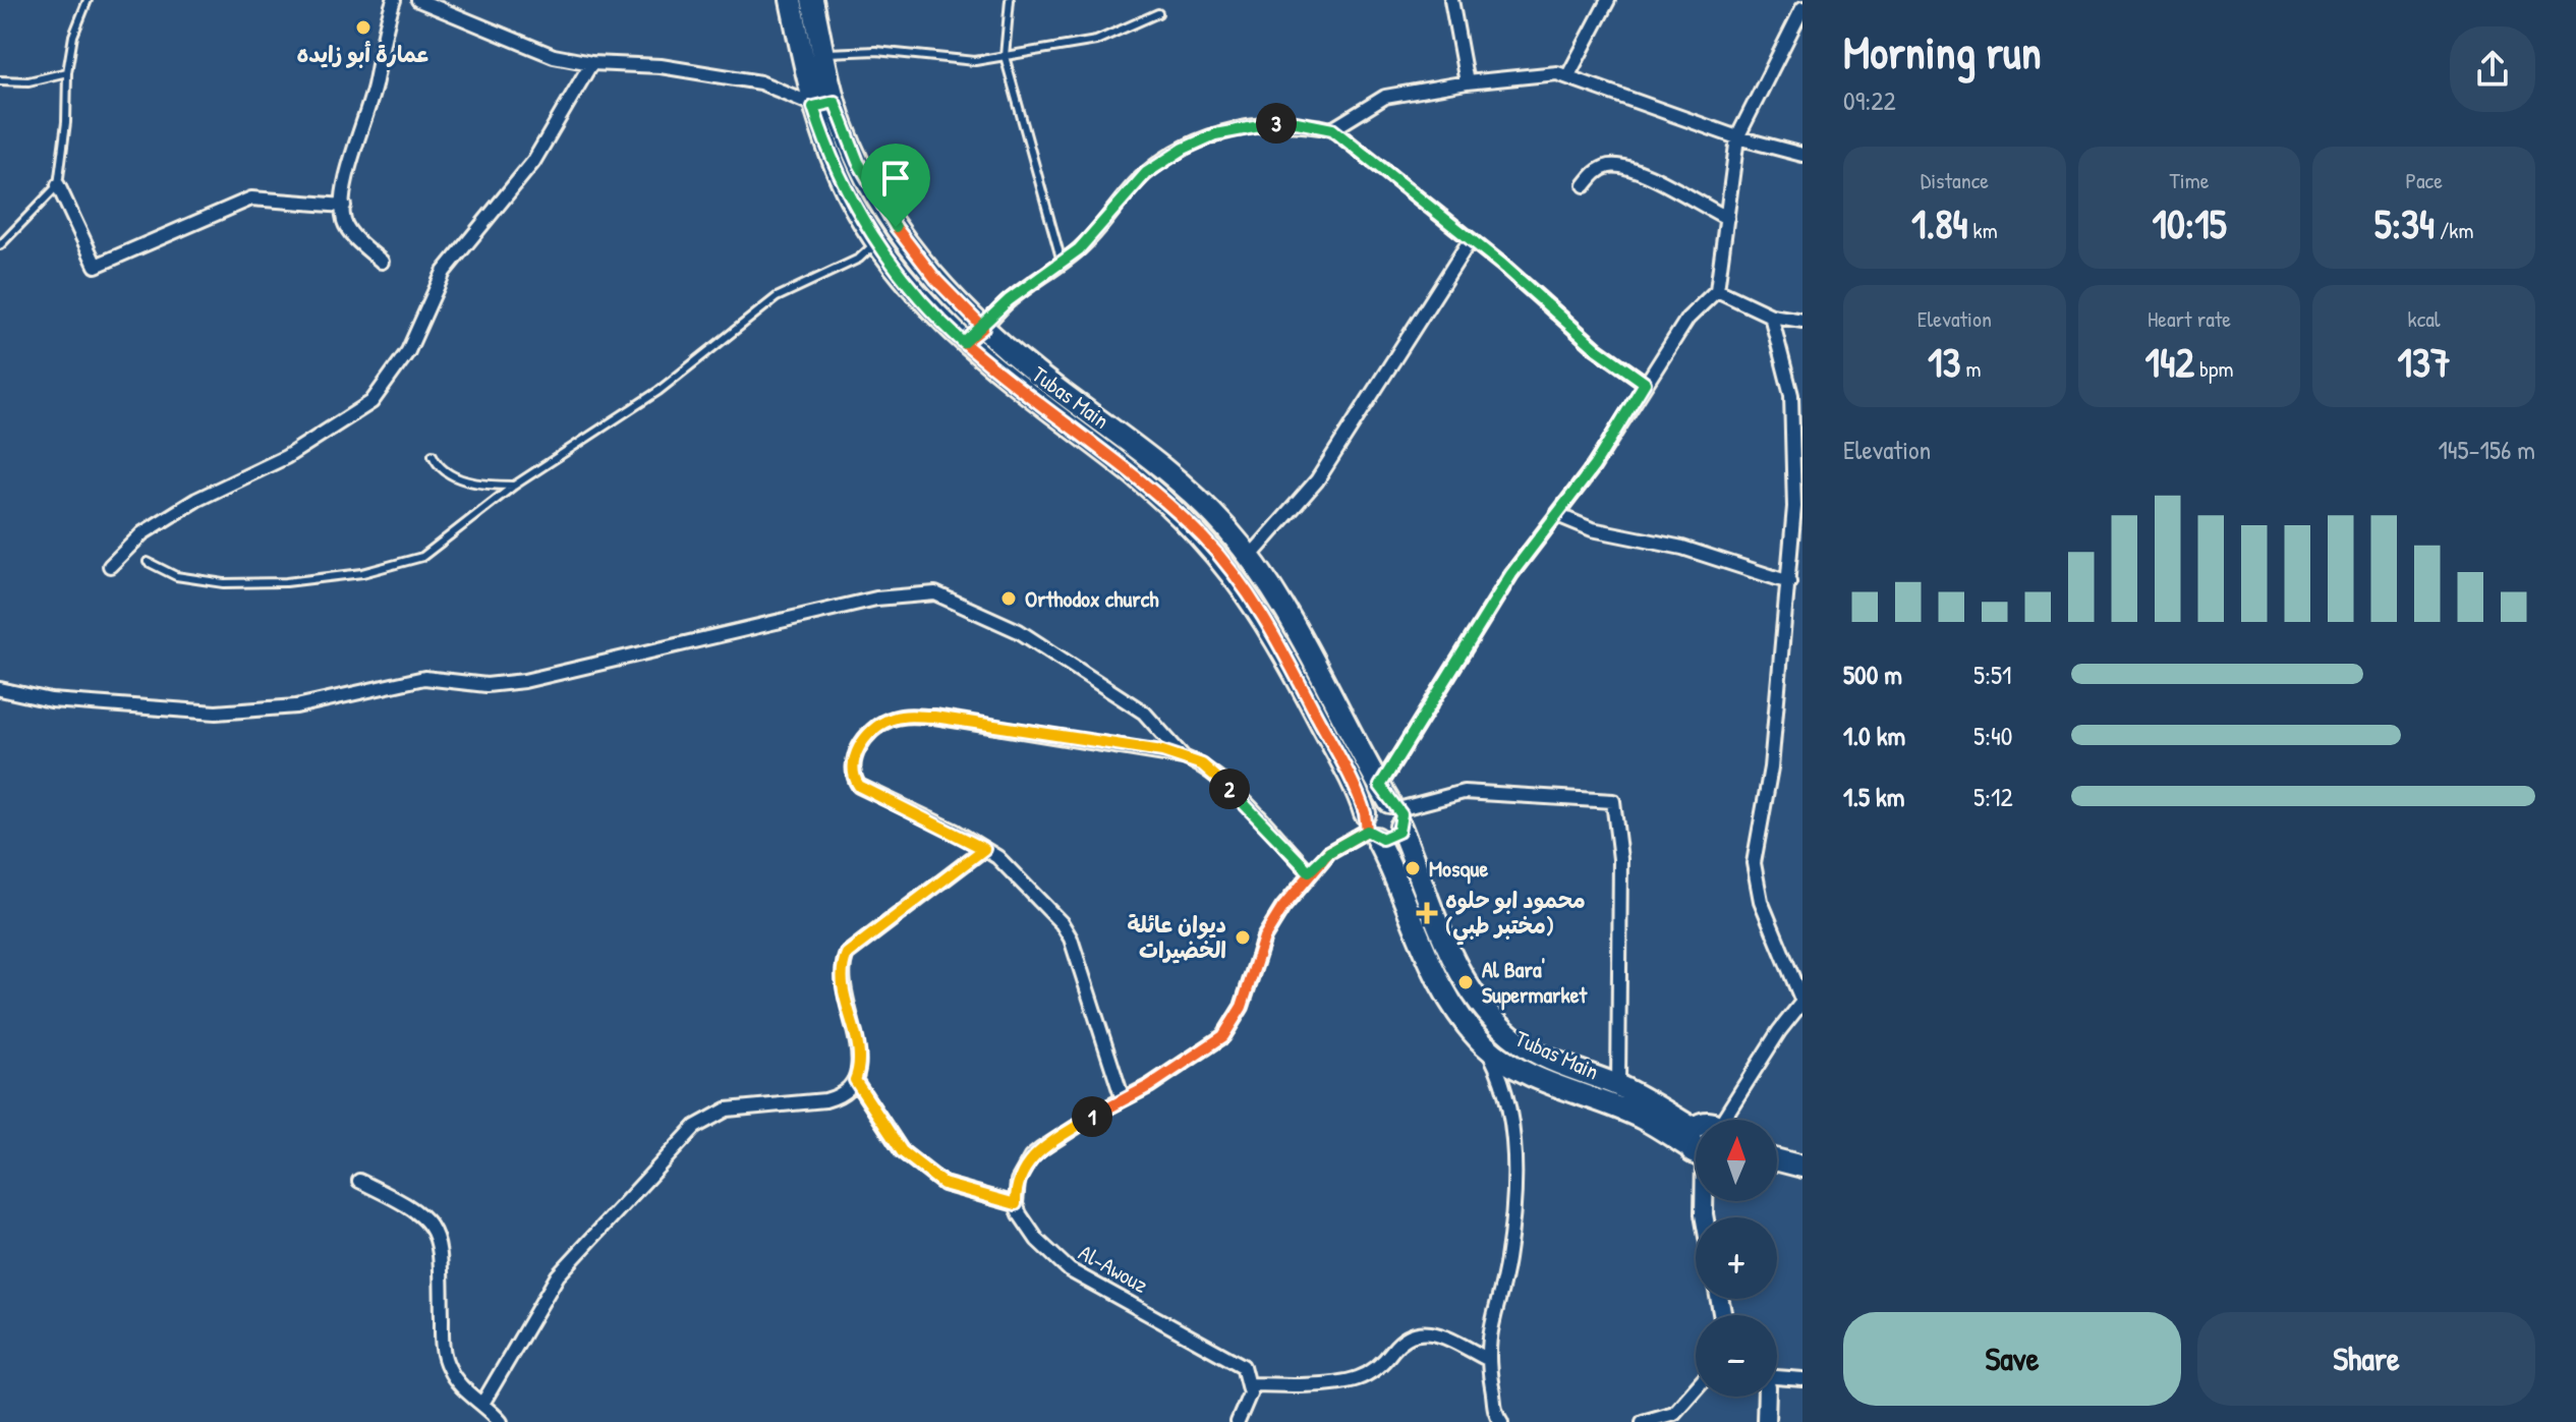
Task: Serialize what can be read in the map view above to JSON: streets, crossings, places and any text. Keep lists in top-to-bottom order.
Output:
{
  "streets": {
    "main road": ["Tubas Main"],
    "street": ["Al-Awouz"]
  },
  "places": {
    "other": [
      "عمارة أبو زايده",
      "Orthodox church",
      "Mosque",
      "ديوان عائلة الخضيرات",
      "Al Bara' Supermarket"
    ],
    "health": ["محمود ابو حلوه (مختبر طبي)"]
  },
  "north": "top",
  "page": {
    "heading": ["Morning run", "09:22"],
    "pins": ["3", "2", "1"],
    "stats": [
      ["Distance", "1.84 km"],
      ["Time", "10:15"],
      ["Pace", "5:34 /km"],
      ["Elevation", "13 m"],
      ["Heart rate", "142 bpm"],
      ["kcal", "137"]
    ],
    "chart": ["Elevation", "145–156 m"],
    "list": [
      {
        "name": "500 m",
        "note": "5:51"
      },
      {
        "name": "1.0 km",
        "note": "5:40"
      },
      {
        "name": "1.5 km",
        "note": "5:12"
      }
    ],
    "map_buttons": ["+", "−"],
    "buttons": ["Save", "Share"]
  }
}
